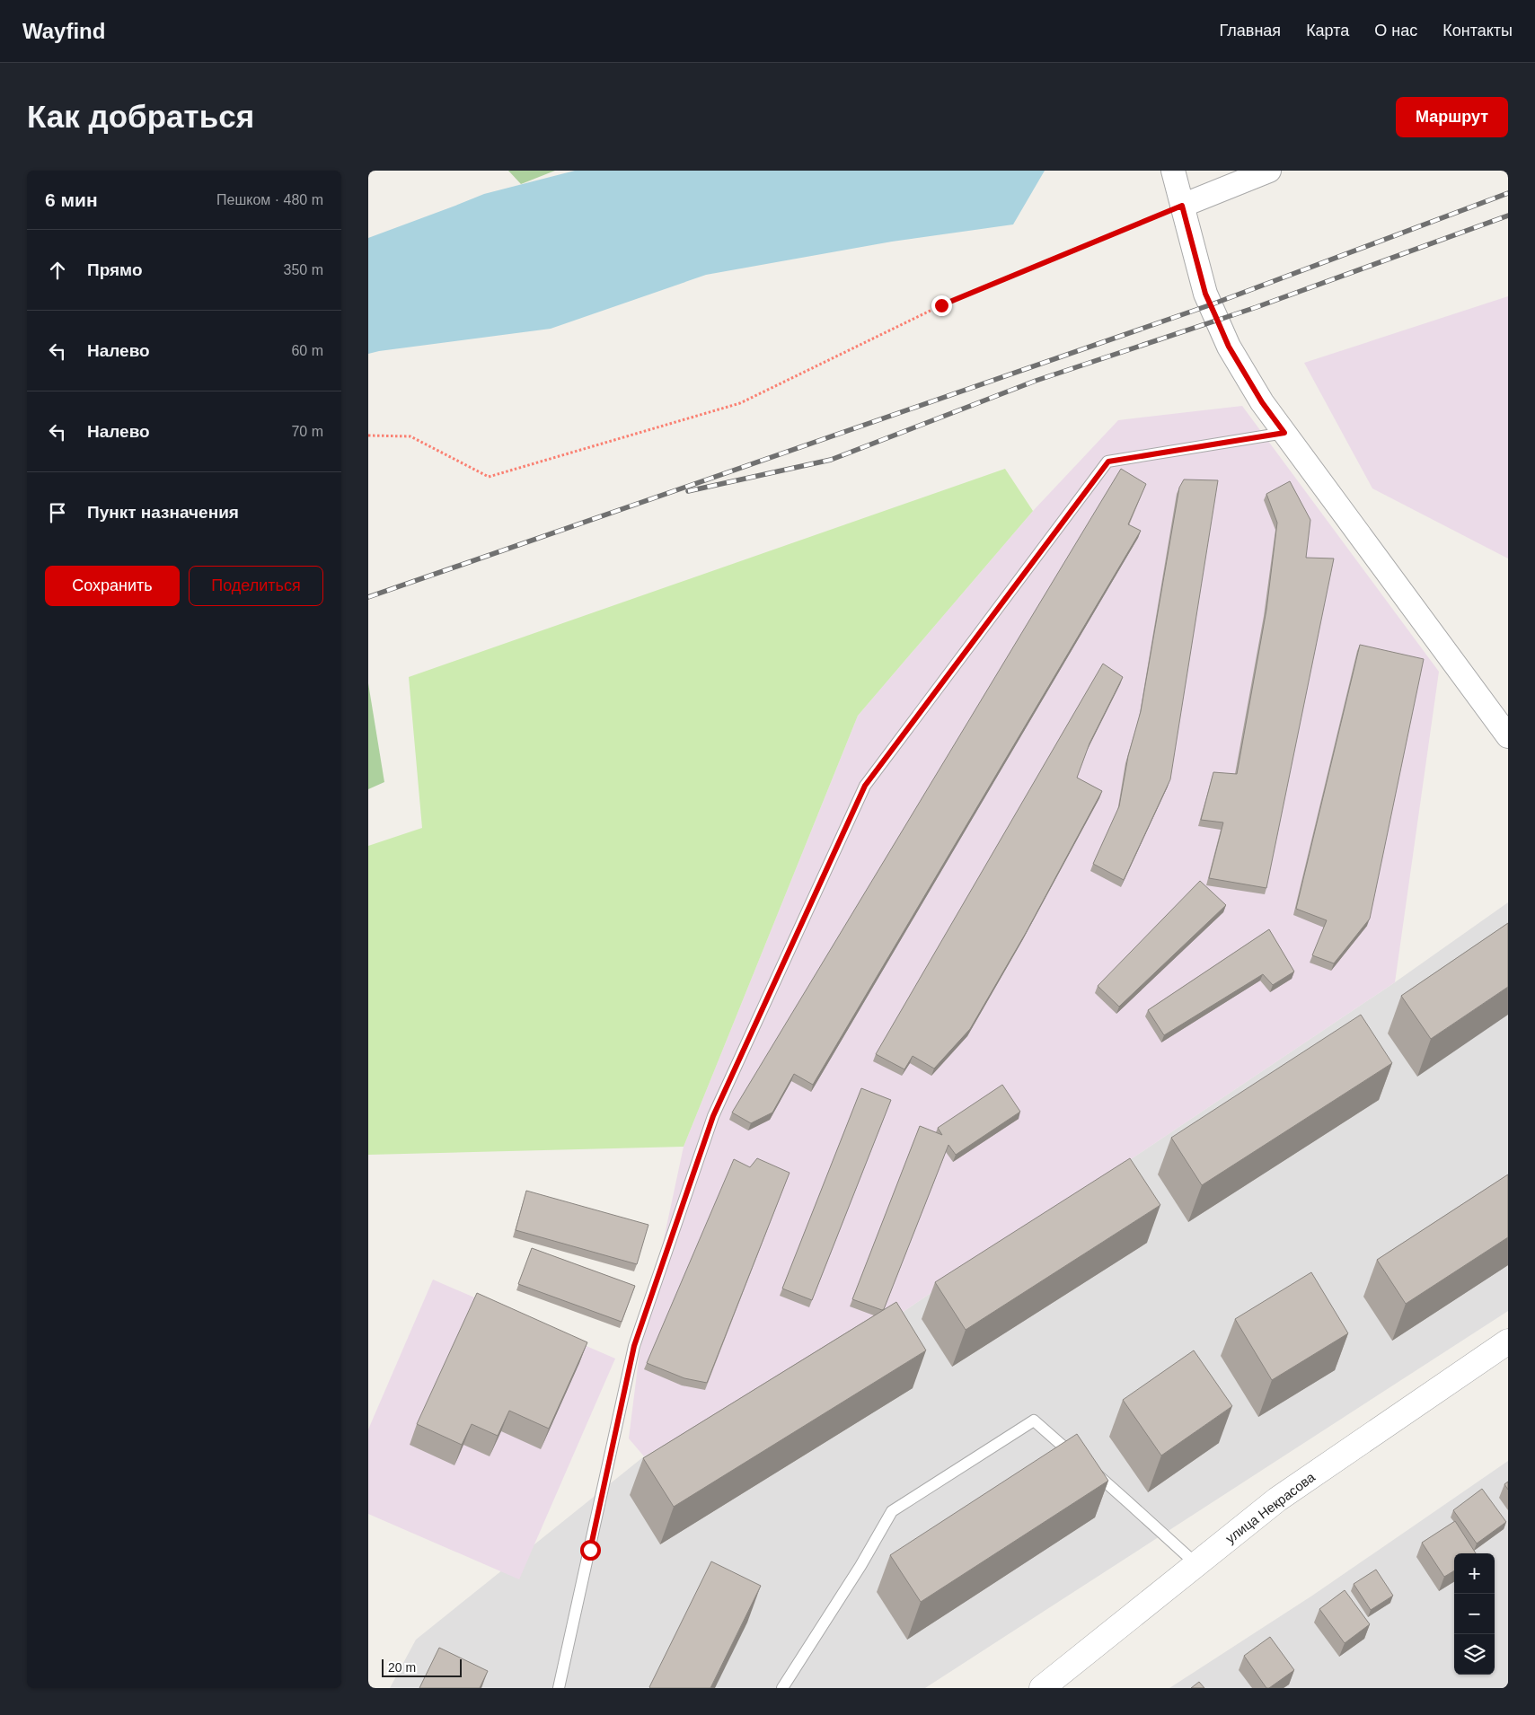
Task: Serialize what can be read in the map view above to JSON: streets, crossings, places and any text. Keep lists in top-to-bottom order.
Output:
{
  "streets": {
    "street": ["улица Некрасова"]
  },
  "scale_bar": "20 m",
  "page": {
    "header": "Wayfind",
    "nav": [
      "Главная",
      "Карта",
      "О нас",
      "Контакты"
    ],
    "buttons": [
      "Маршрут",
      ["Сохранить", "Поделиться"]
    ],
    "title": "Как добраться",
    "heading": ["6 мин", "Пешком · 480 m"],
    "list": [
      ["Прямо", "350 m"],
      ["Налево", "60 m"],
      ["Налево", "70 m"],
      "Пункт назначения"
    ],
    "map_buttons": ["+", "−"],
    "scale": "20 m"
  }
}
